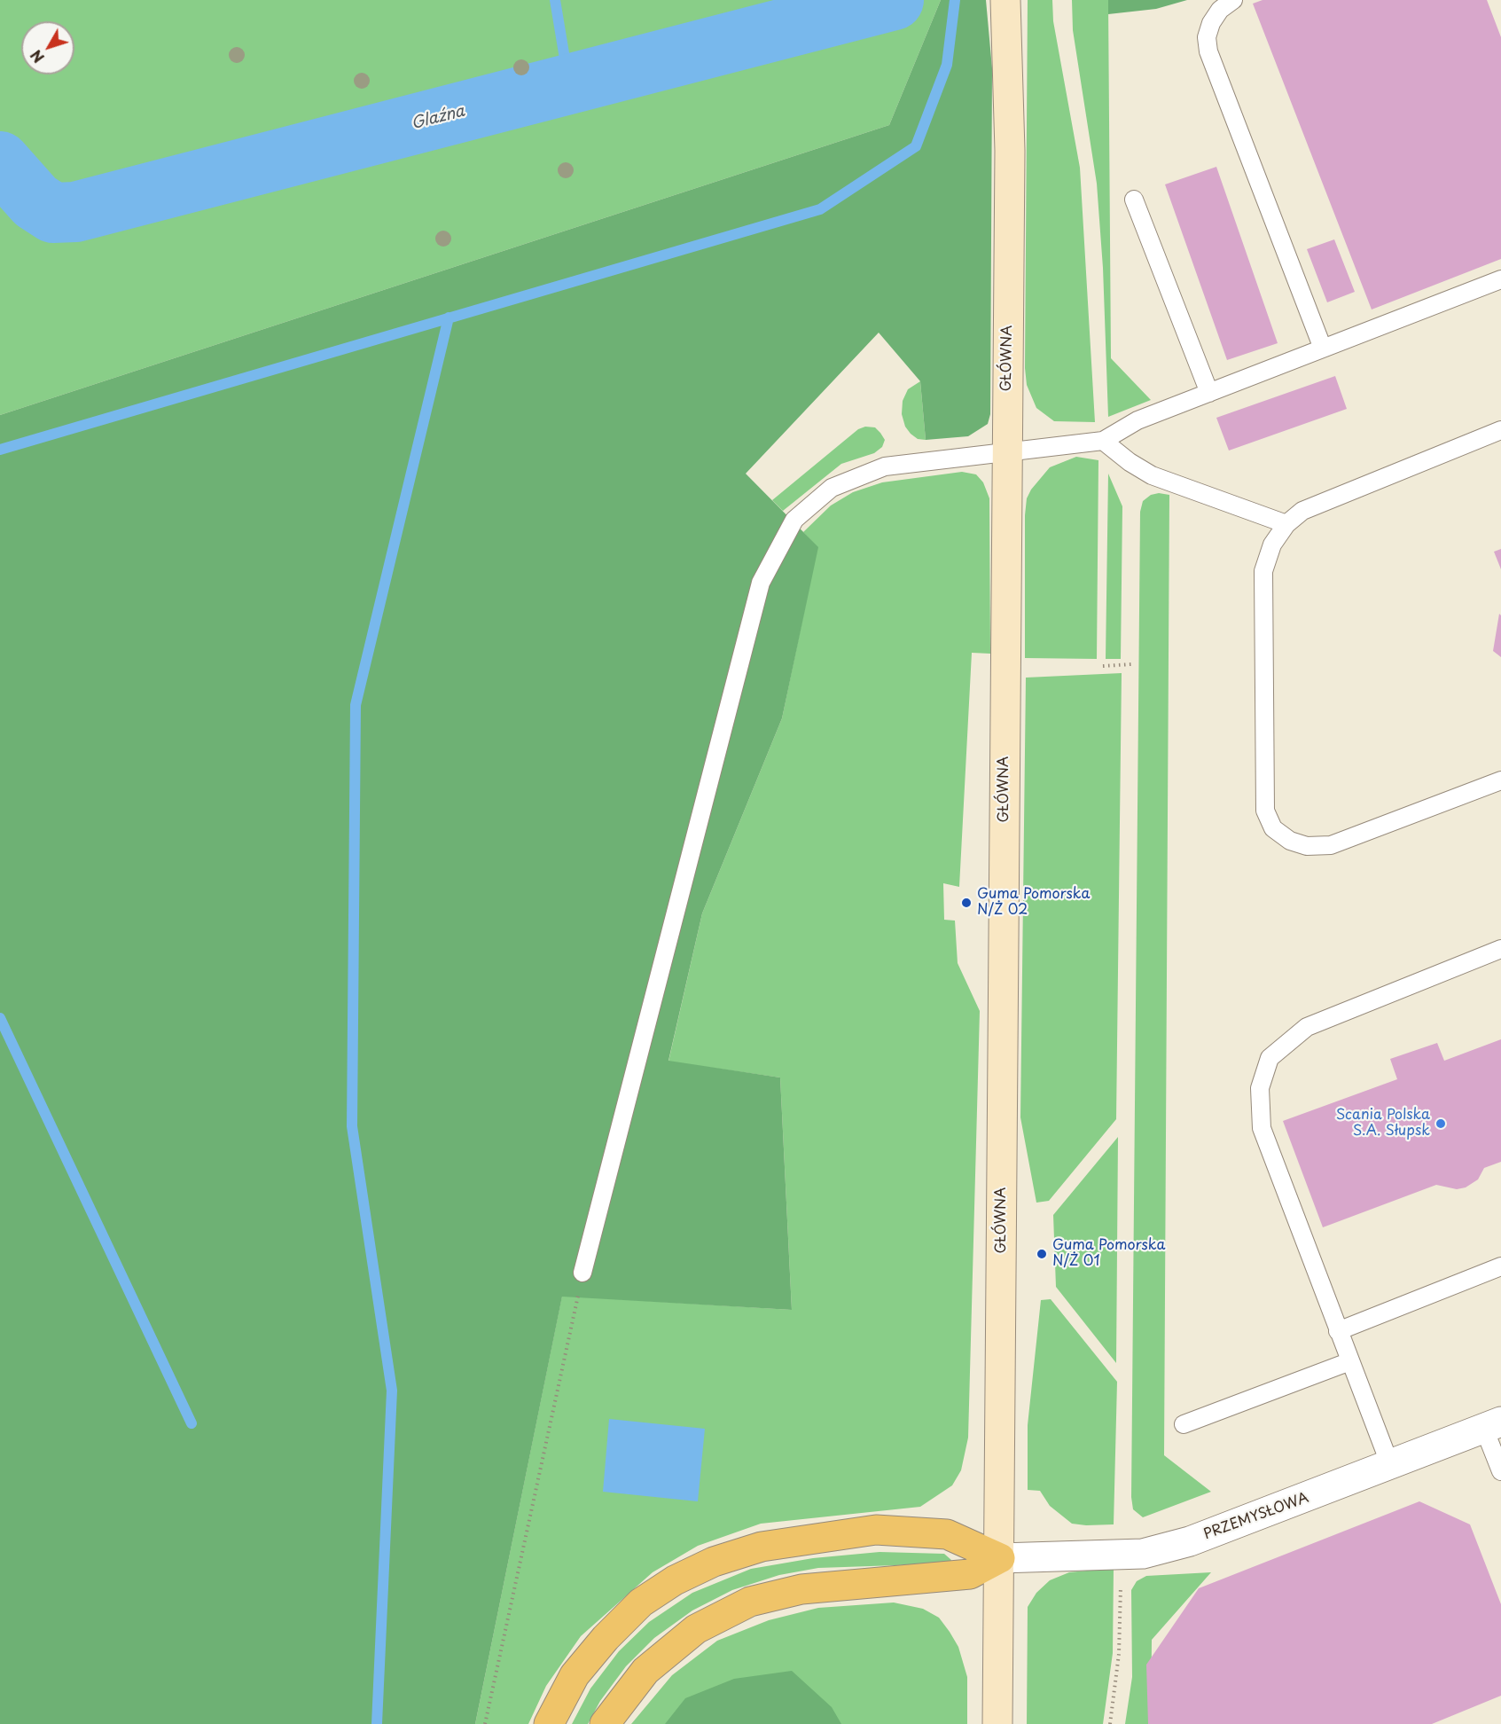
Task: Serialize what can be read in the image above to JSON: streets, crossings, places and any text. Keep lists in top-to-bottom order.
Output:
{
  "streets": {
    "main road": ["GŁÓWNA"],
    "street": ["PRZEMYSŁOWA"]
  },
  "crossings": [
    ["GŁÓWNA", "PRZEMYSŁOWA"]
  ],
  "water": ["Glaźna"],
  "places": ["Guma Pomorska N/Ż 02", "Scania Polska S.A. Słupsk", "Guma Pomorska N/Ż 01"],
  "north": "bottom left"
}
